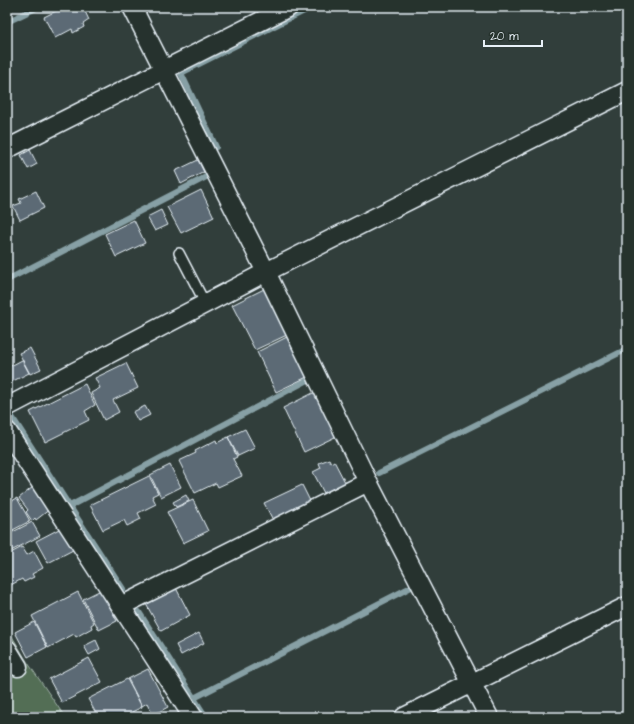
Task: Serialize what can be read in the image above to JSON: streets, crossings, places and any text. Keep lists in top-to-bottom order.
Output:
{
  "scale_bar": "20 m"
}
